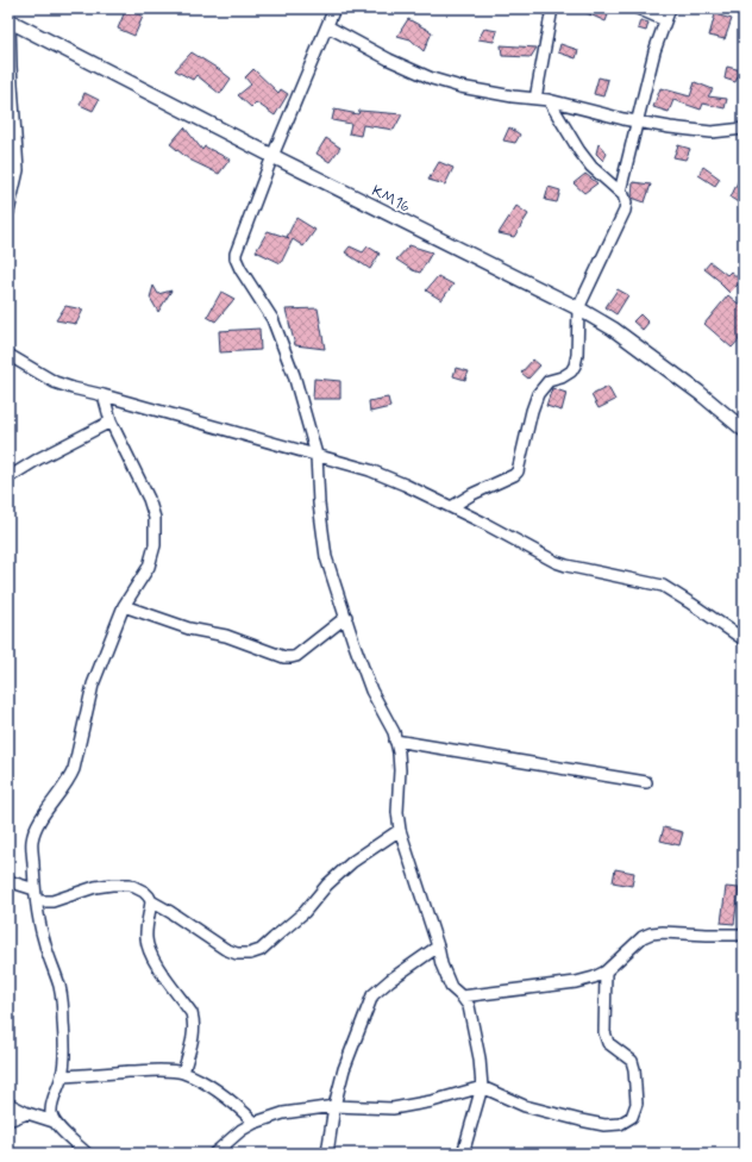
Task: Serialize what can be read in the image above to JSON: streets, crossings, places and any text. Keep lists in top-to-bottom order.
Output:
{
  "streets": {
    "street": ["KM16"]
  }
}
